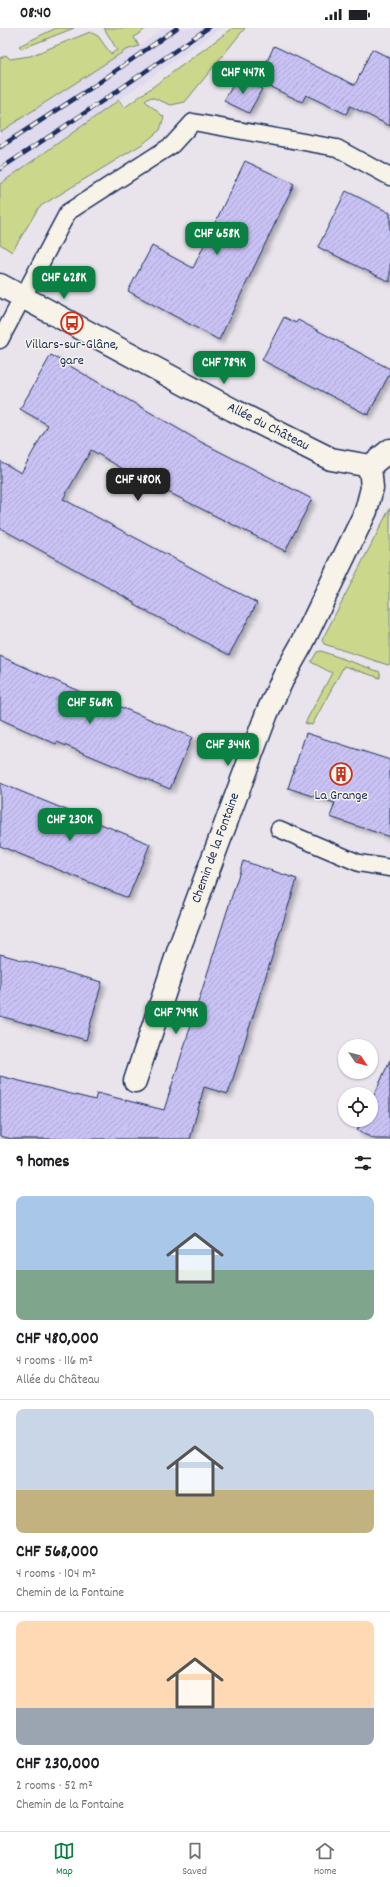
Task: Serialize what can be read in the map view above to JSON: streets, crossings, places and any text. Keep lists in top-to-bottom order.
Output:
{
  "streets": {
    "street": ["Allée du Château", "Chemin de la Fontaine"]
  },
  "crossings": [
    ["Allée du Château", "Chemin de la Fontaine"]
  ],
  "places": {
    "bus stop": ["Villars-sur-Glâne, gare"],
    "building": ["La Grange"]
  },
  "north": "bottom right",
  "page": {
    "status": "08:40",
    "price": [
      "CHF 447K",
      "CHF 658K",
      "CHF 628K",
      "CHF 789K",
      "CHF 480K",
      "CHF 568K",
      "CHF 344K",
      "CHF 230K",
      "CHF 749K"
    ],
    "heading": "9 homes",
    "list": [
      {
        "name": "CHF 480,000",
        "note": "4 rooms · 116 m² · Allée du Château"
      },
      {
        "name": "CHF 568,000",
        "note": "4 rooms · 104 m² · Chemin de la Fontaine"
      },
      {
        "name": "CHF 230,000",
        "note": "2 rooms · 52 m² · Chemin de la Fontaine"
      }
    ],
    "tabs": ["Map", "Saved", "Home"]
  }
}
